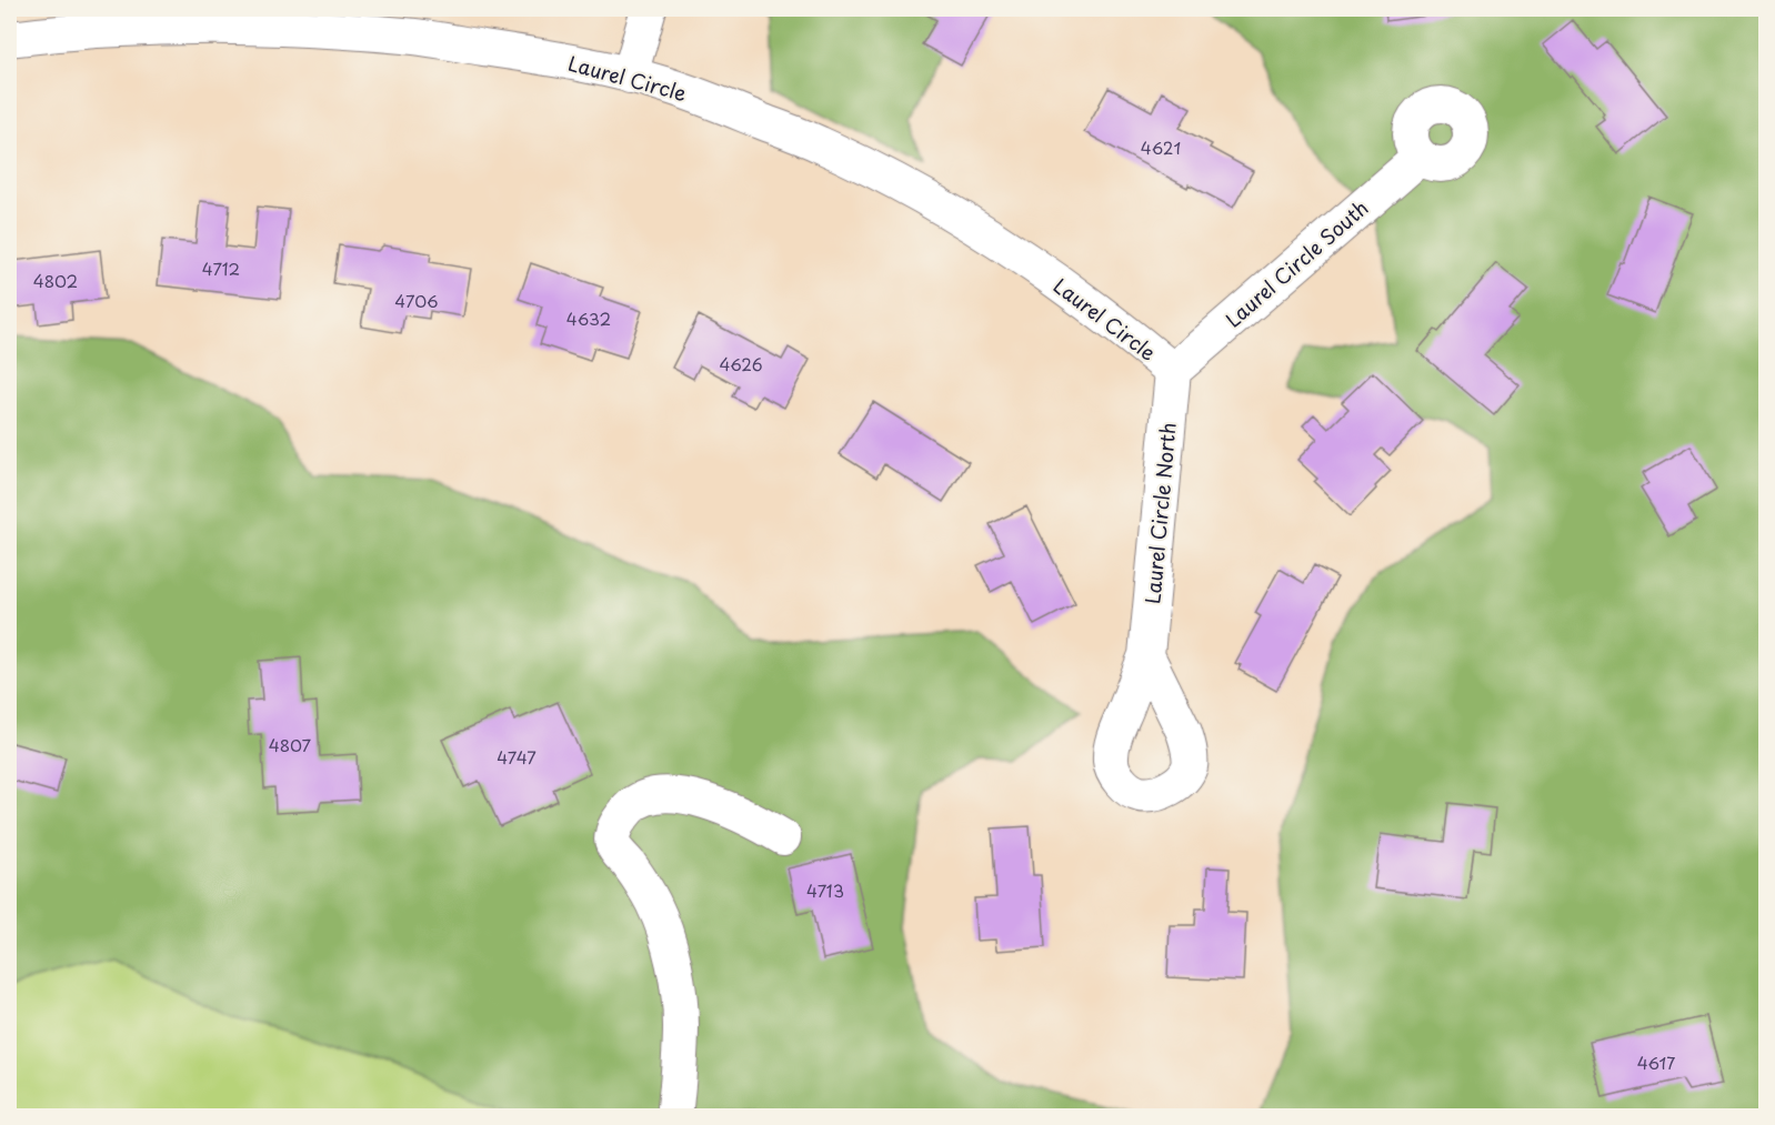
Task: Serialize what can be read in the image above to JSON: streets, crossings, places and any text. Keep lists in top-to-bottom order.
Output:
{
  "streets": {
    "street": ["Laurel Circle", "Laurel Circle South", "Laurel Circle North"]
  },
  "crossings": [
    ["Laurel Circle", "Laurel Circle South"],
    ["Laurel Circle", "Laurel Circle North"],
    ["Laurel Circle South", "Laurel Circle North"]
  ],
  "house_numbers": [
    "4621",
    "4712",
    "4802",
    "4706",
    "4632",
    "4626",
    "4807",
    "4747",
    "4713",
    "4617"
  ]
}
